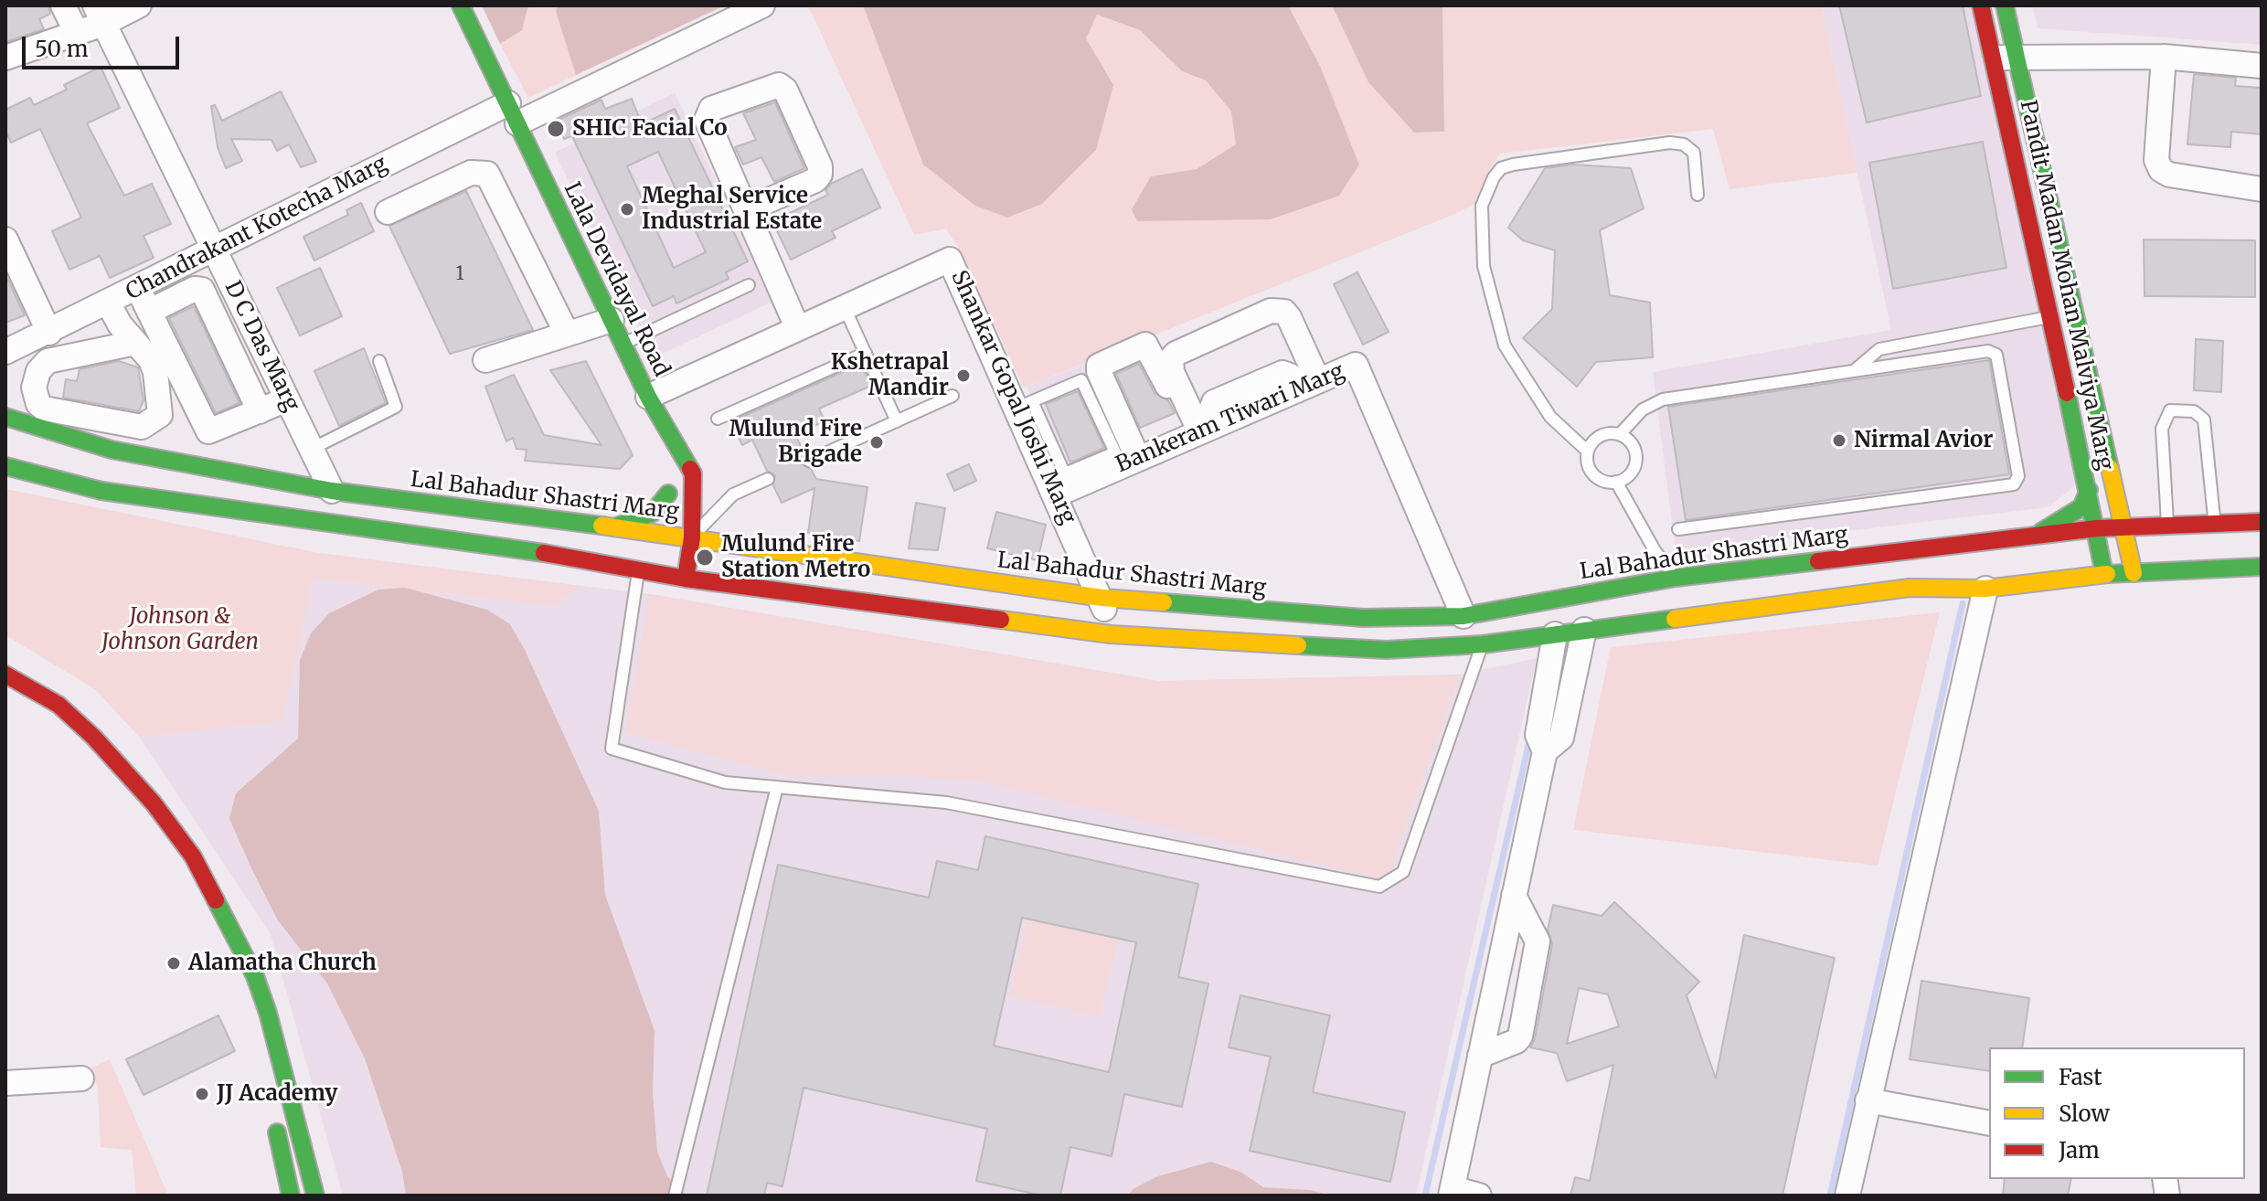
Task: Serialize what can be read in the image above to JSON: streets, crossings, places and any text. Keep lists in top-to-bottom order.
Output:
{
  "streets": {
    "main road": ["Lala Devidayal Road", "Pandit Madan Mohan Malviya Marg", "Lal Bahadur Shastri Marg"],
    "street": [
      "Chandrakant Kotecha Marg",
      "D C Das Marg",
      "Shankar Gopal Joshi Marg",
      "Bankeram Tiwari Marg"
    ]
  },
  "crossings": [
    ["Chandrakant Kotecha Marg", "Lala Devidayal Road"],
    ["Chandrakant Kotecha Marg", "D C Das Marg"],
    ["Lala Devidayal Road", "Shankar Gopal Joshi Marg"],
    ["Lala Devidayal Road", "Lal Bahadur Shastri Marg"],
    ["Pandit Madan Mohan Malviya Marg", "Lal Bahadur Shastri Marg"],
    ["D C Das Marg", "Lal Bahadur Shastri Marg"],
    ["Shankar Gopal Joshi Marg", "Bankeram Tiwari Marg"],
    ["Shankar Gopal Joshi Marg", "Lal Bahadur Shastri Marg"],
    ["Bankeram Tiwari Marg", "Lal Bahadur Shastri Marg"]
  ],
  "parks": ["Johnson & Johnson Garden"],
  "places": [
    "SHIC Facial Co",
    "Meghal Service Industrial Estate",
    "Kshetrapal Mandir",
    "Nirmal Avior",
    "Mulund Fire Brigade",
    "Mulund Fire Station Metro",
    "Alamatha Church",
    "JJ Academy"
  ],
  "house_numbers": ["1"],
  "legend": ["Fast", "Slow", "Jam"],
  "scale_bar": "50 m"
}
